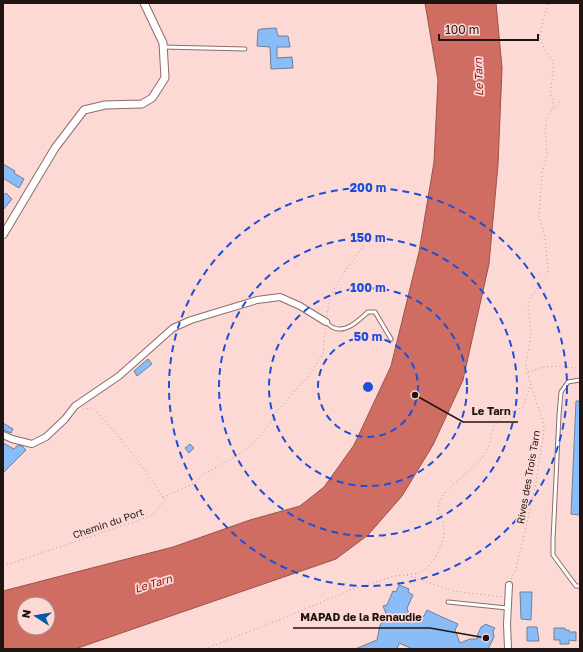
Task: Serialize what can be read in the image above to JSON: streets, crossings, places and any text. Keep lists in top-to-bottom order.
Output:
{
  "streets": {
    "path": ["Rives des Trois Tarn", "Chemin du Port"]
  },
  "water": ["Le Tarn"],
  "places": ["Le Tarn", "MAPAD de la Renaudie"],
  "scale_bar": "100 m",
  "north": "left",
  "rings": [
    "200 m",
    "150 m",
    "100 m",
    "50 m"
  ]
}
